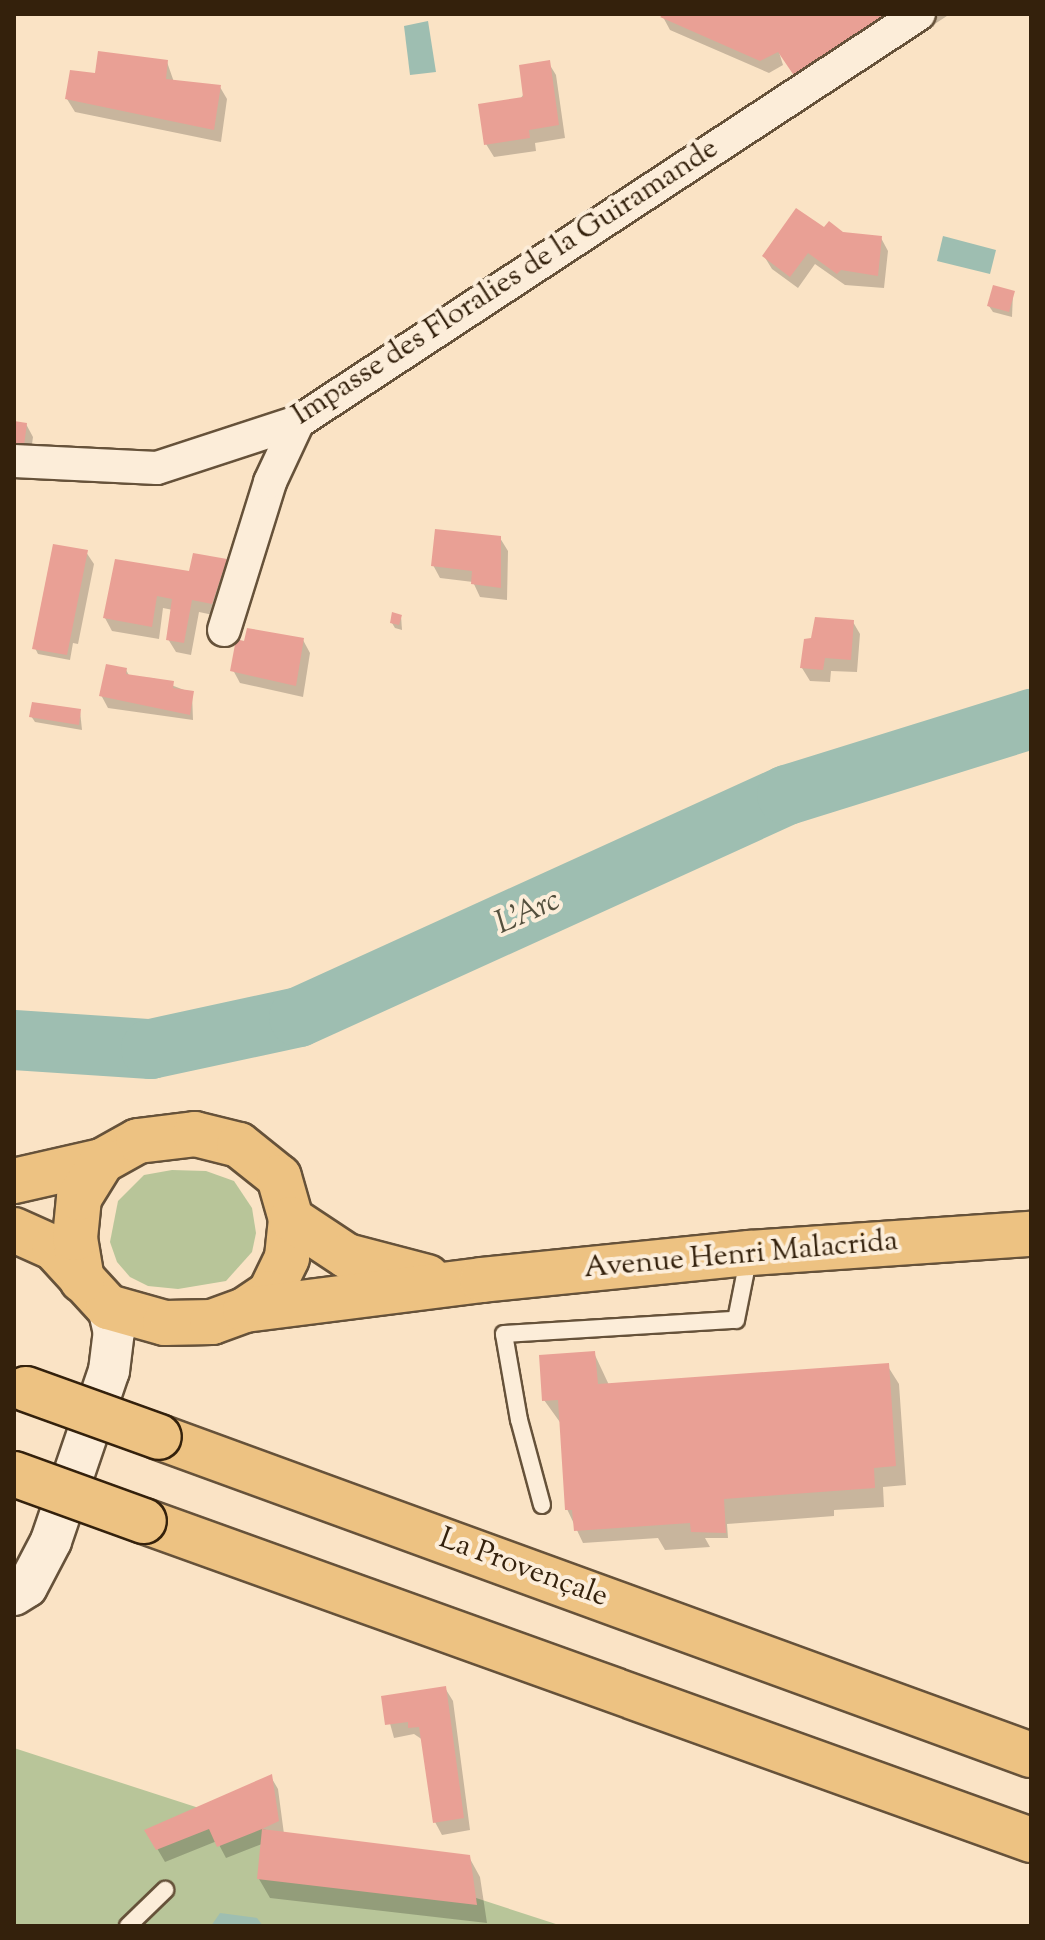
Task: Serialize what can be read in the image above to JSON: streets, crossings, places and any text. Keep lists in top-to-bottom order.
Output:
{
  "streets": {
    "main road": ["Avenue Henri Malacrida", "La Provençale"],
    "street": ["Impasse des Floralies de la Guiramande"]
  },
  "water": ["L'Arc"]
}
